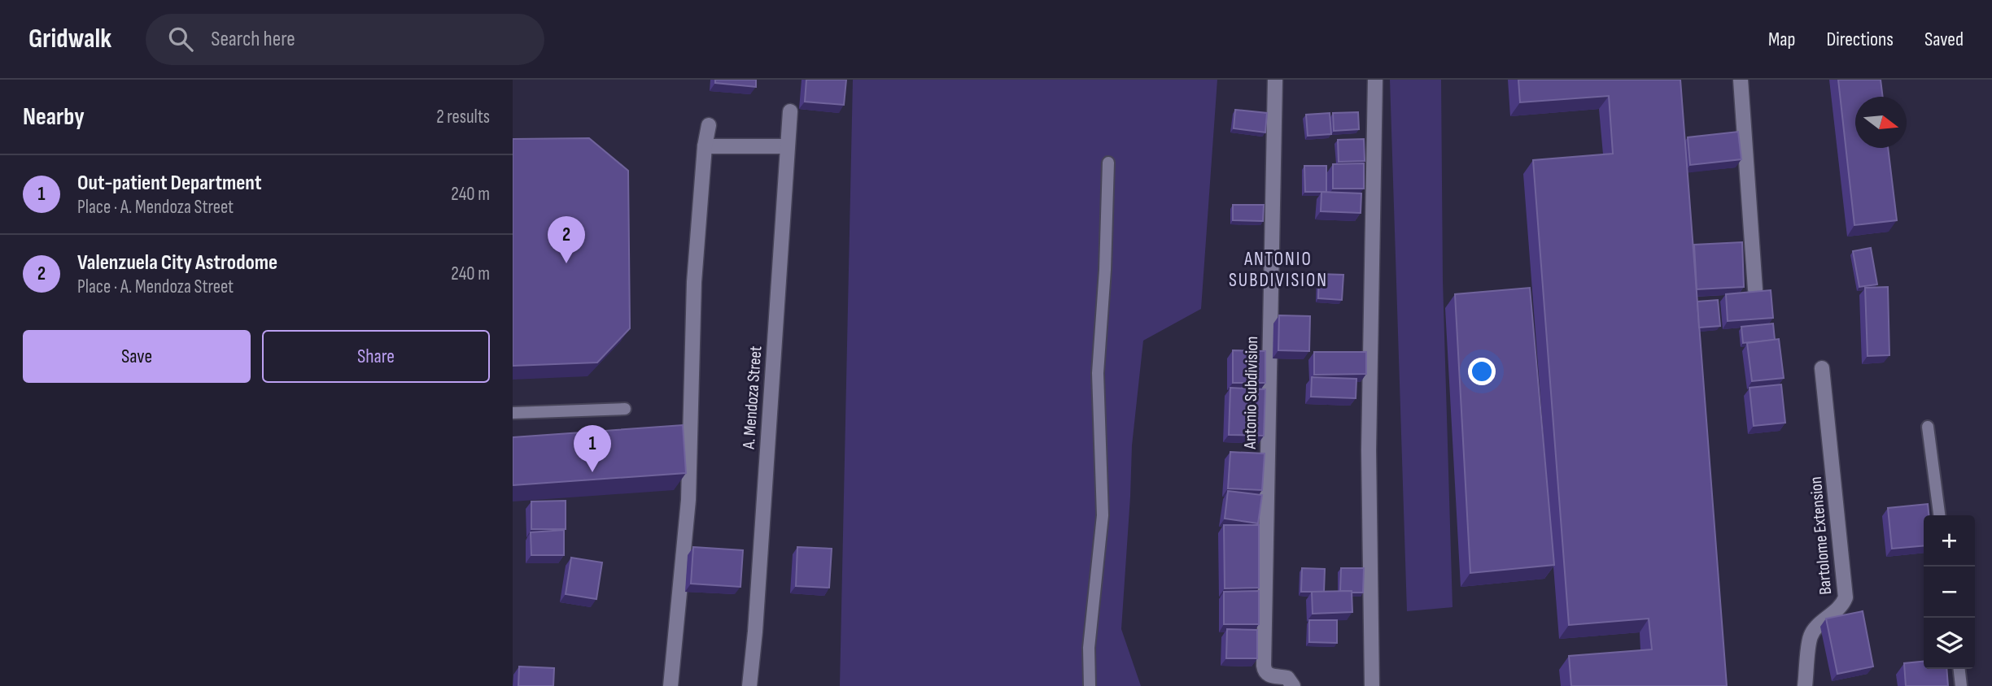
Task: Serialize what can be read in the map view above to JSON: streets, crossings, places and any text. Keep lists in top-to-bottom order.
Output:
{
  "streets": {
    "street": ["Antonio Subdivision", "A. Mendoza Street", "Bartolome Extension"]
  },
  "districts": ["ANTONIO SUBDIVISION"],
  "north": "right",
  "page": {
    "header": "Gridwalk",
    "search": "Search here",
    "nav": ["Map", "Directions", "Saved"],
    "heading": ["Nearby", "2 results"],
    "list": [
      {
        "mark": "1",
        "name": "Out-patient Department",
        "note": "Place · A. Mendoza Street",
        "value": "240 m"
      },
      {
        "mark": "2",
        "name": "Valenzuela City Astrodome",
        "note": "Place · A. Mendoza Street",
        "value": "240 m"
      }
    ],
    "pins": ["2", "1"],
    "buttons": ["Save", "Share"],
    "map_buttons": ["+", "−"]
  }
}
